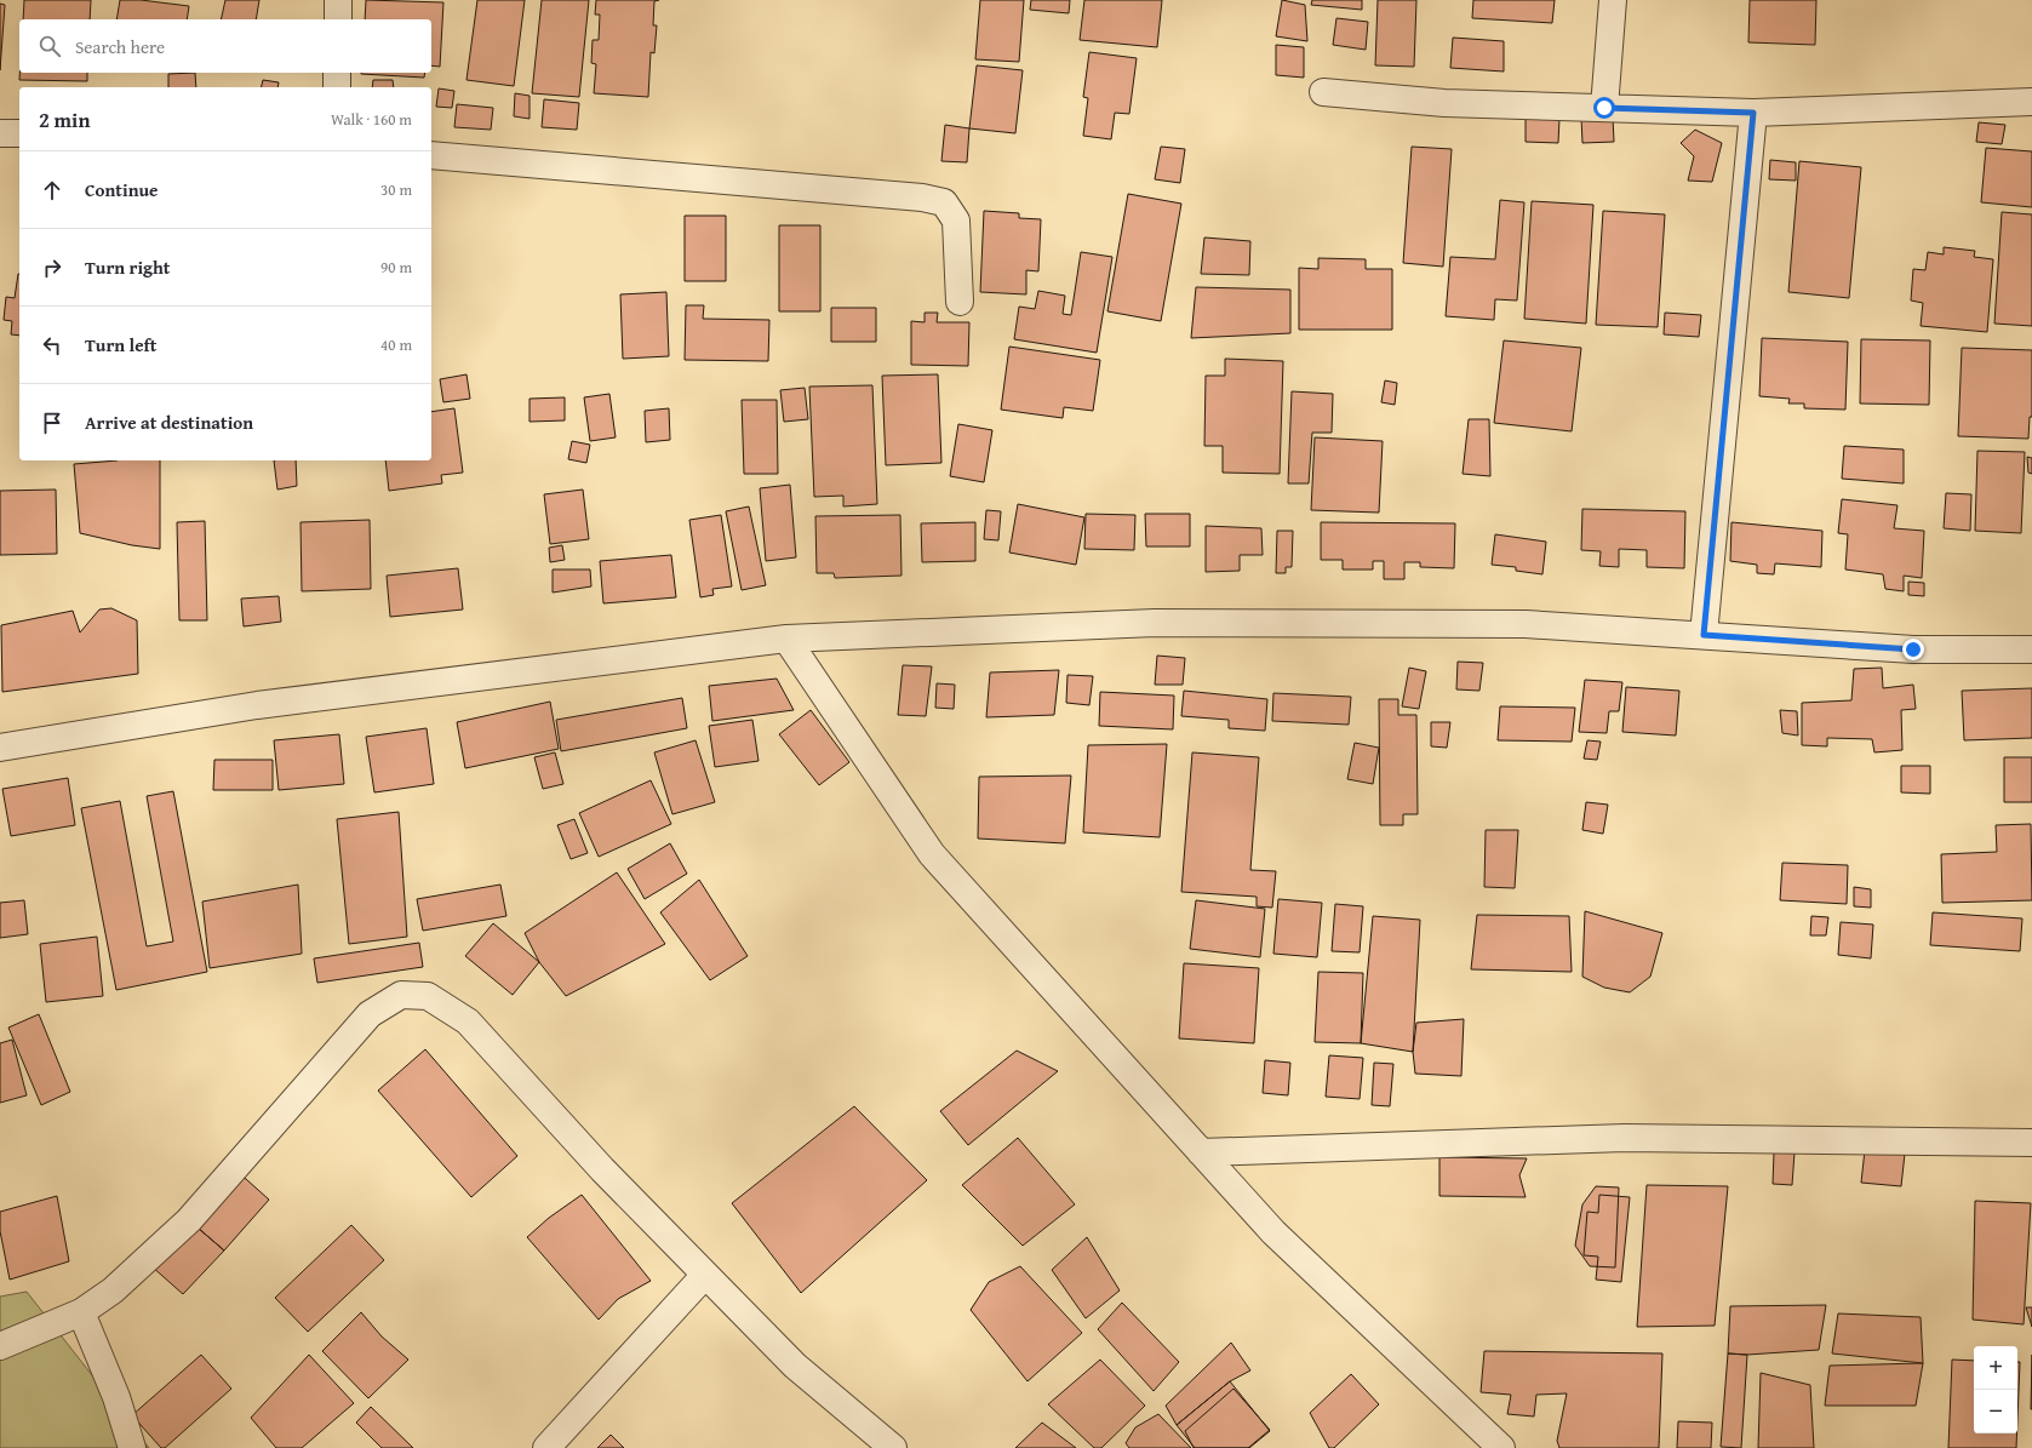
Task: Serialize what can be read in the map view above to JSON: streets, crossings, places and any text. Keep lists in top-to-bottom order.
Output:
{
  "page": {
    "search": "Search here",
    "heading": ["2 min", "Walk · 160 m"],
    "list": [
      ["Continue", "30 m"],
      ["Turn right", "90 m"],
      ["Turn left", "40 m"],
      "Arrive at destination"
    ],
    "map_buttons": ["+", "−"]
  }
}
